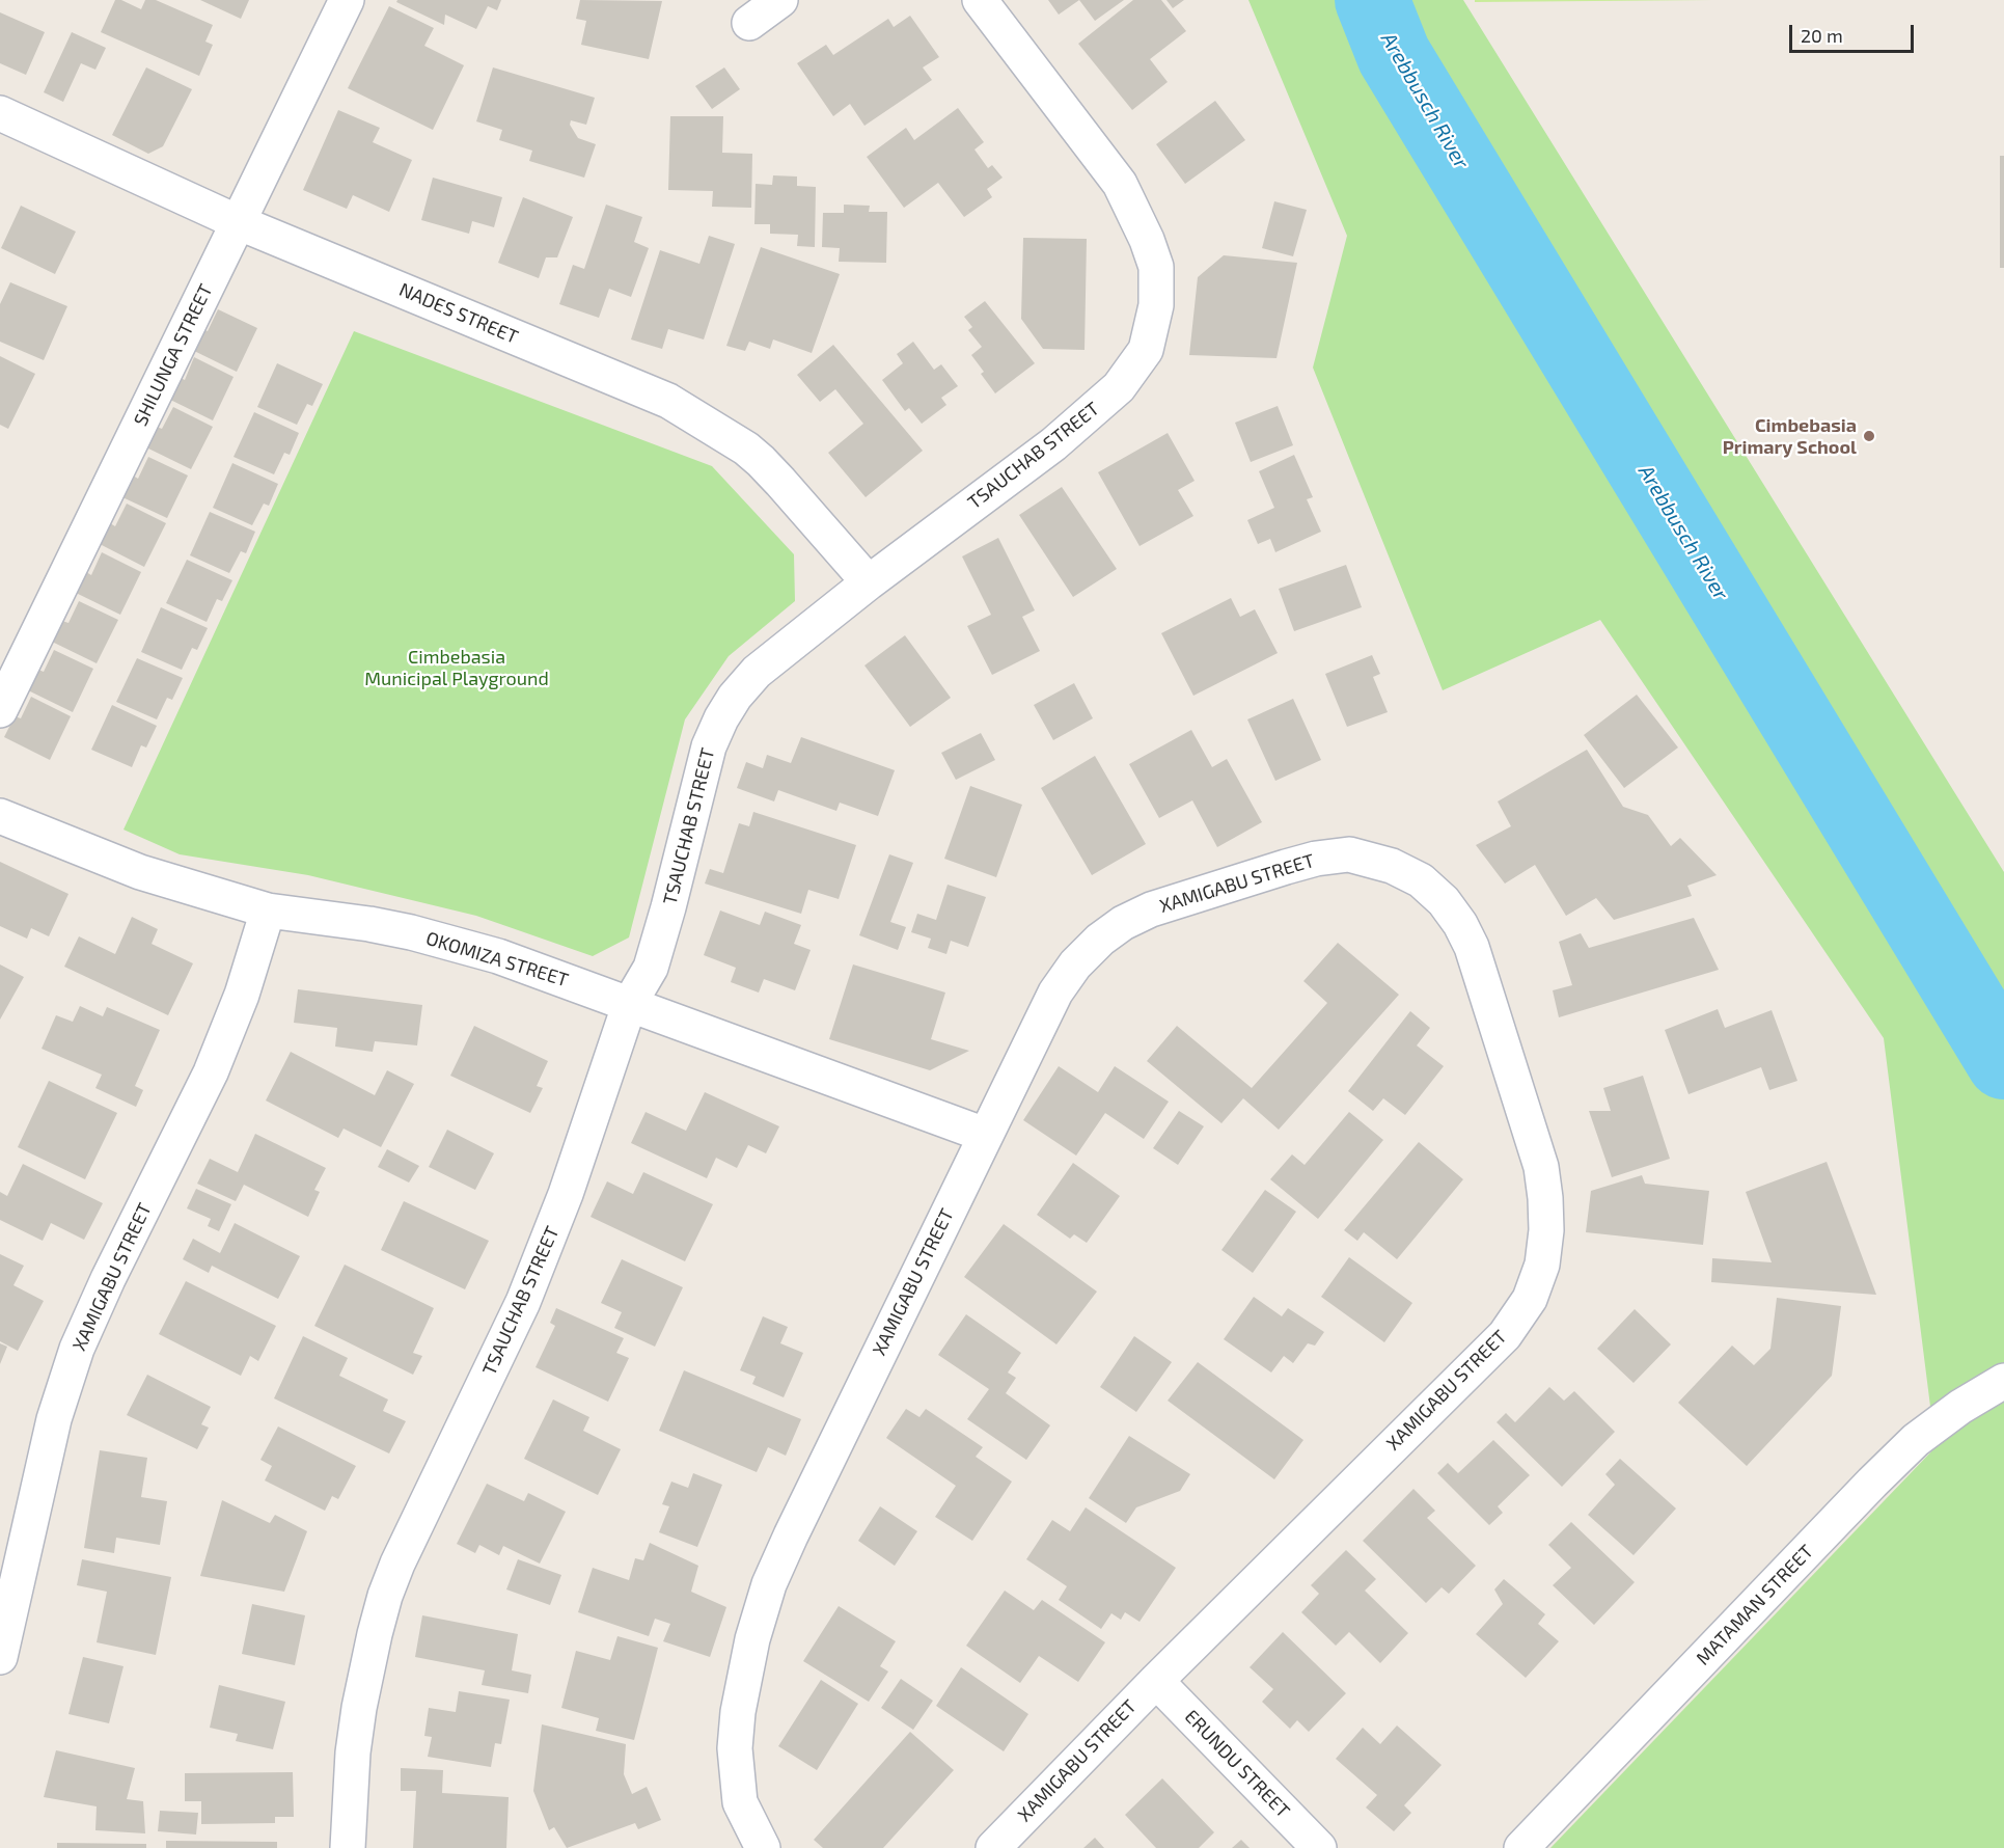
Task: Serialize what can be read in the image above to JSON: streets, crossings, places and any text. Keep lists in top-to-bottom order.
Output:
{
  "streets": {
    "street": [
      "NADES STREET",
      "SHILUNGA STREET",
      "TSAUCHAB STREET",
      "XAMIGABU STREET",
      "OKOMIZA STREET",
      "MATAMAN STREET",
      "ERUNDU STREET"
    ]
  },
  "crossings": [
    ["NADES STREET", "SHILUNGA STREET"],
    ["NADES STREET", "TSAUCHAB STREET"],
    ["TSAUCHAB STREET", "OKOMIZA STREET"],
    ["XAMIGABU STREET", "OKOMIZA STREET"],
    ["XAMIGABU STREET", "ERUNDU STREET"]
  ],
  "water": ["Arebbusch River"],
  "parks": ["Cimbebasia Municipal Playground"],
  "places": ["Cimbebasia Primary School"],
  "scale_bar": "20 m"
}
